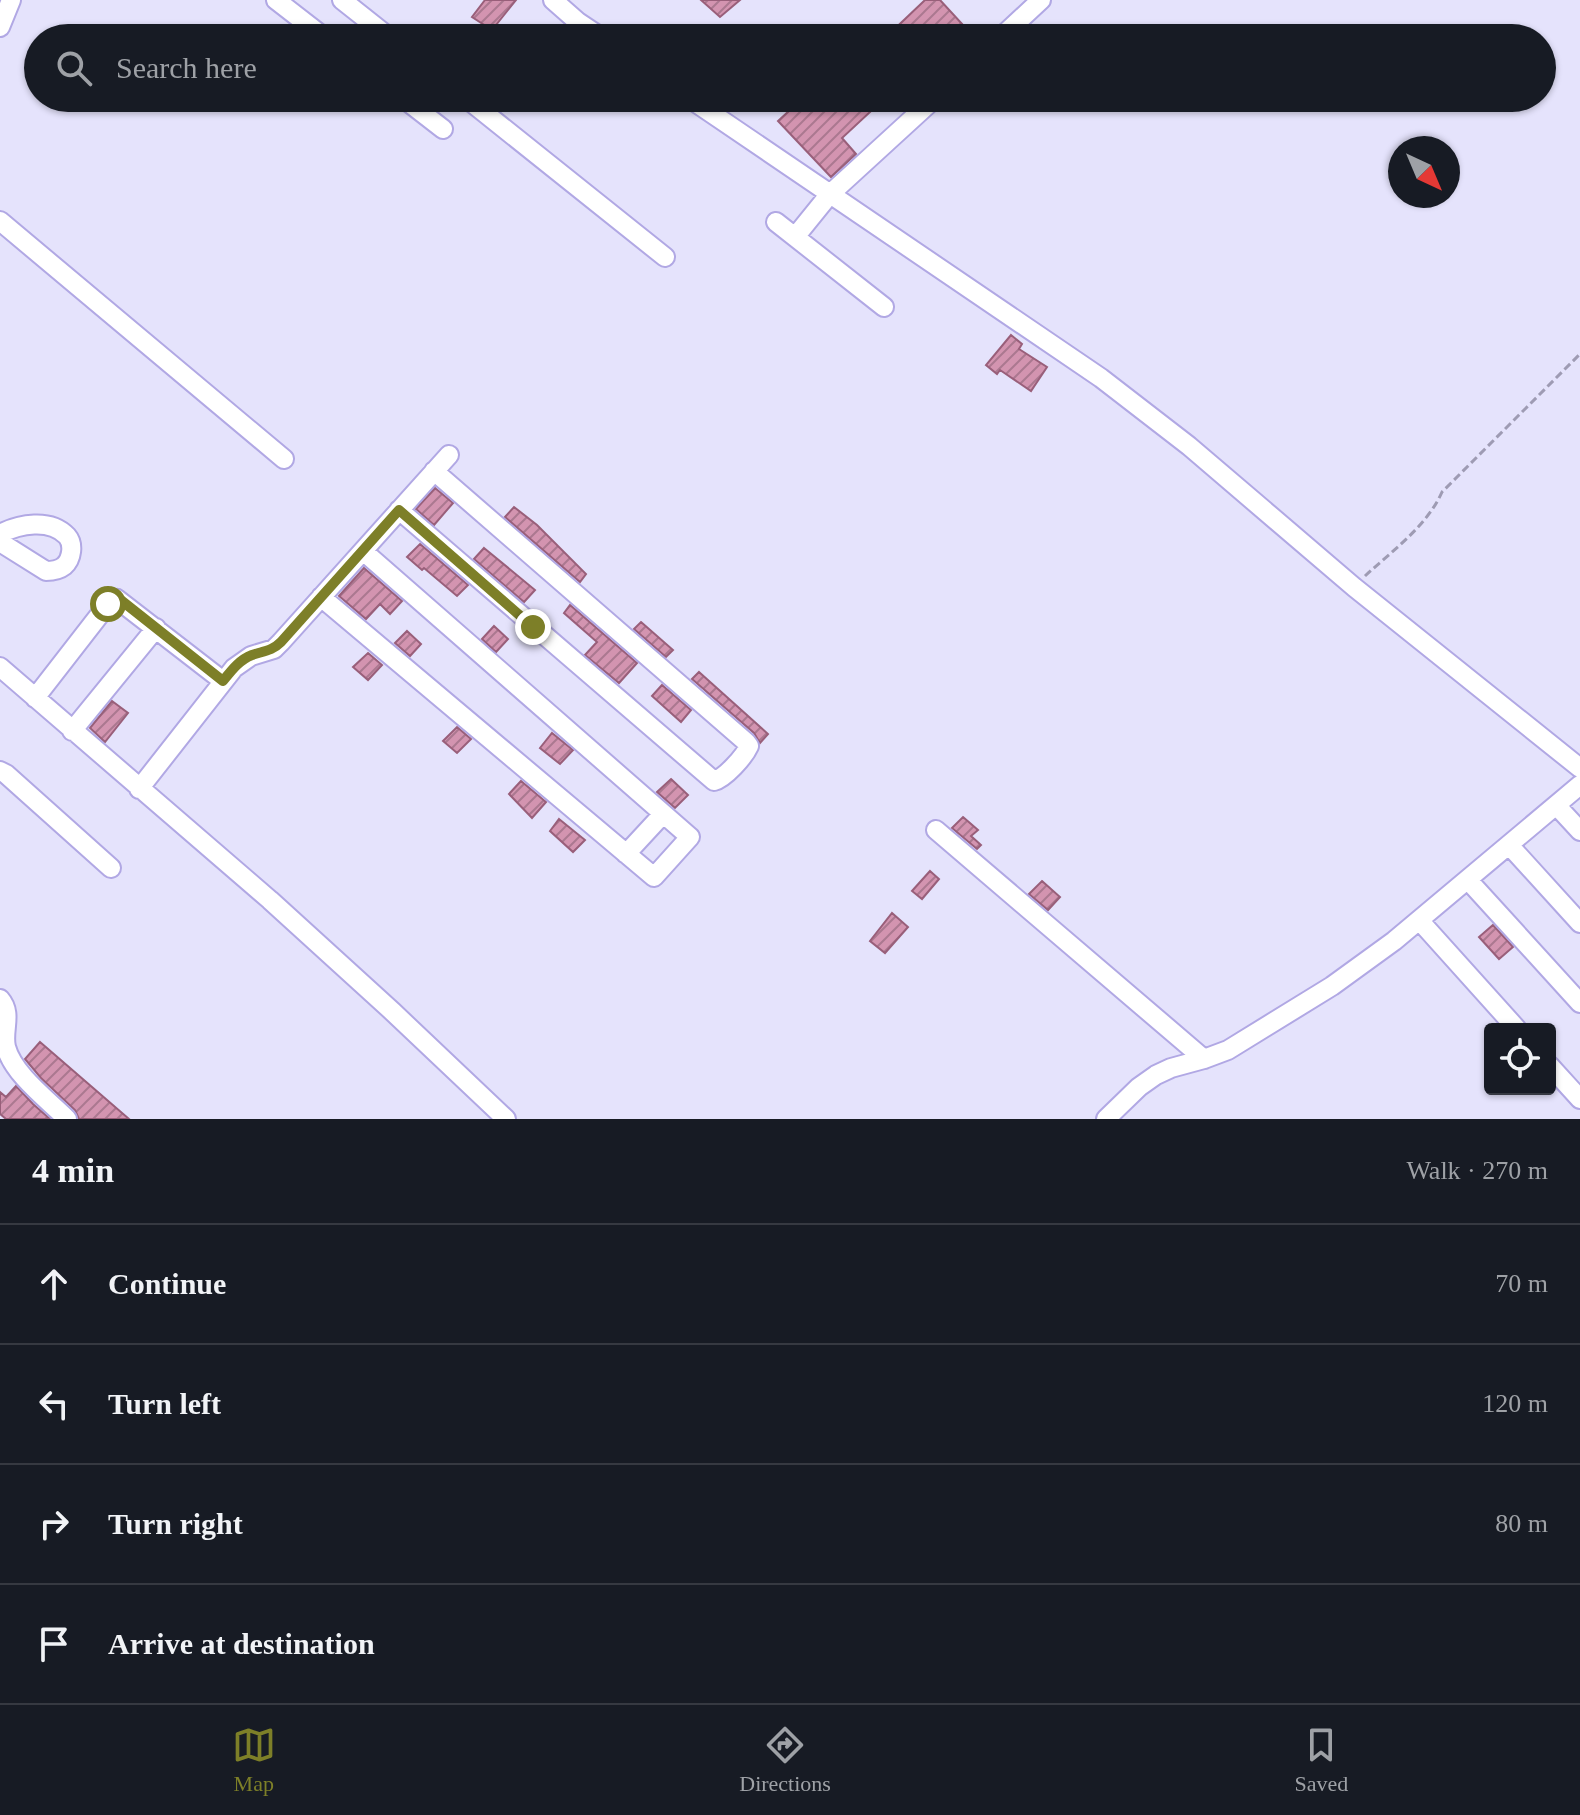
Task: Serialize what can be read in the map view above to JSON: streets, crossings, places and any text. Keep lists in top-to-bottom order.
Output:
{
  "north": "bottom right",
  "page": {
    "search": "Search here",
    "heading": ["4 min", "Walk · 270 m"],
    "list": [
      ["Continue", "70 m"],
      ["Turn left", "120 m"],
      ["Turn right", "80 m"],
      "Arrive at destination"
    ],
    "nav": ["Map", "Directions", "Saved"]
  }
}
